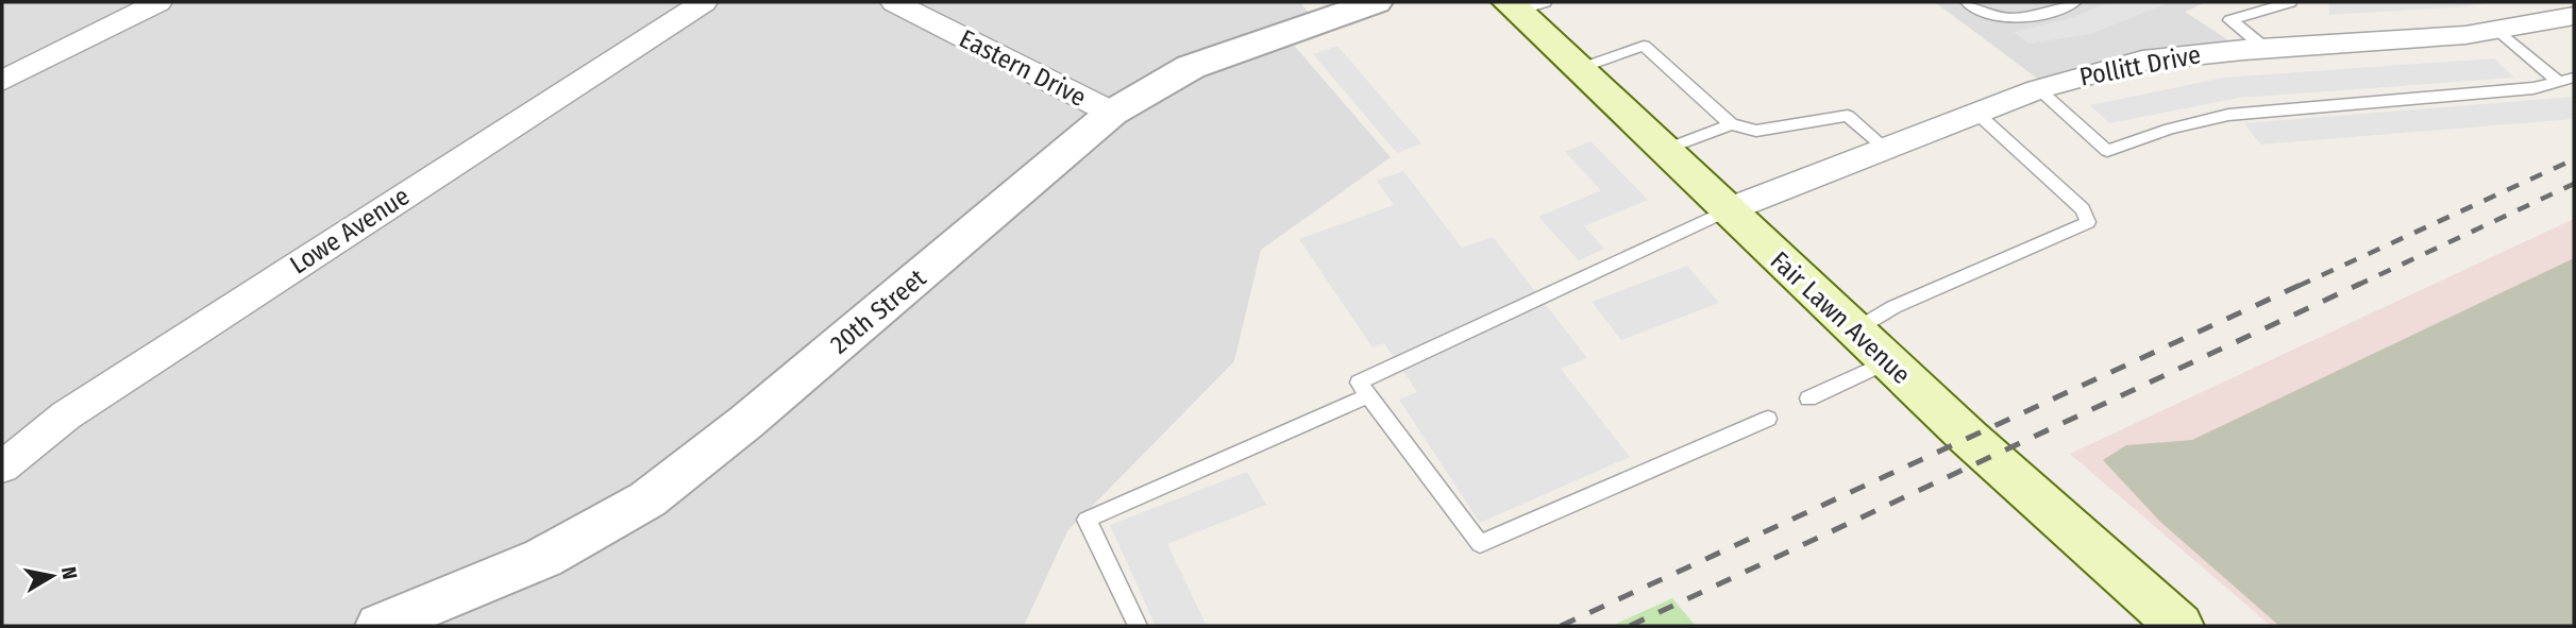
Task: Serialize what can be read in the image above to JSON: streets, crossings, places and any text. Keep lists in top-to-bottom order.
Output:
{
  "streets": {
    "main road": ["Fair Lawn Avenue"],
    "street": [
      "Pollitt Drive",
      "Eastern Drive",
      "Lowe Avenue",
      "20th Street"
    ]
  },
  "crossings": [
    ["Pollitt Drive", "Fair Lawn Avenue"],
    ["Eastern Drive", "20th Street"]
  ],
  "north": "right"
}
